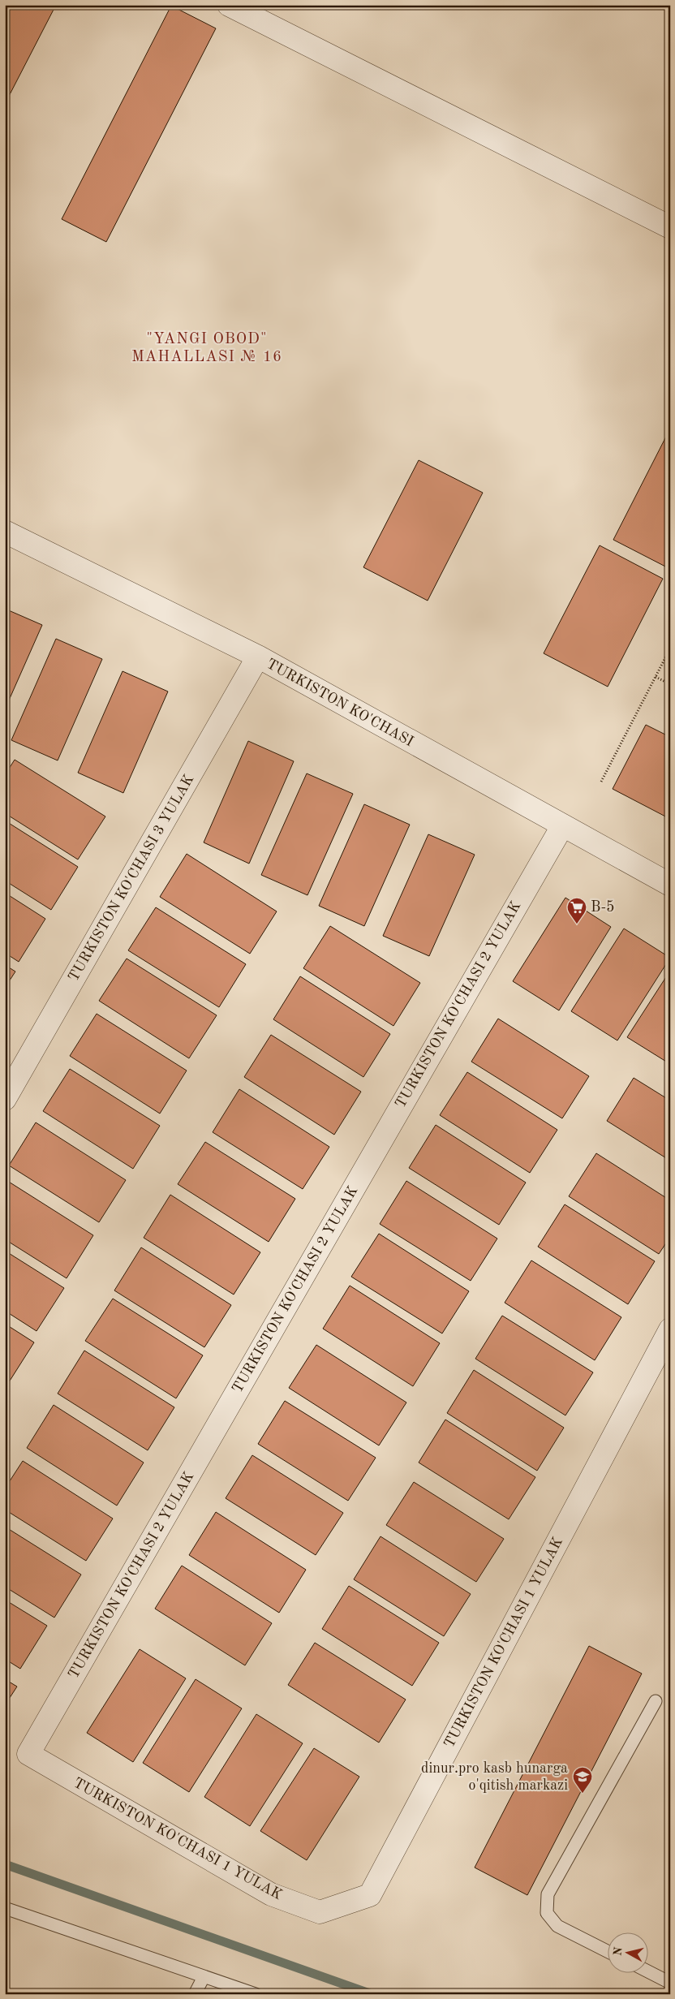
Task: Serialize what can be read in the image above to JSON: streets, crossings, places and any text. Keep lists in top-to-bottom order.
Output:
{
  "streets": {
    "street": [
      "TURKISTON KO'CHASI",
      "TURKISTON KO'CHASI 3 YULAK",
      "TURKISTON KO'CHASI 2 YULAK",
      "TURKISTON KO'CHASI 1 YULAK"
    ]
  },
  "crossings": [
    ["TURKISTON KO'CHASI", "TURKISTON KO'CHASI 3 YULAK"],
    ["TURKISTON KO'CHASI", "TURKISTON KO'CHASI 2 YULAK"],
    ["TURKISTON KO'CHASI 2 YULAK", "TURKISTON KO'CHASI 1 YULAK"]
  ],
  "districts": ["\"YANGI OBOD\" MAHALLASI № 16"],
  "places": {
    "supermarket": ["В-5"],
    "school or university": ["dinur.pro kasb hunarga o'qitish markazi"]
  },
  "north": "left"
}
